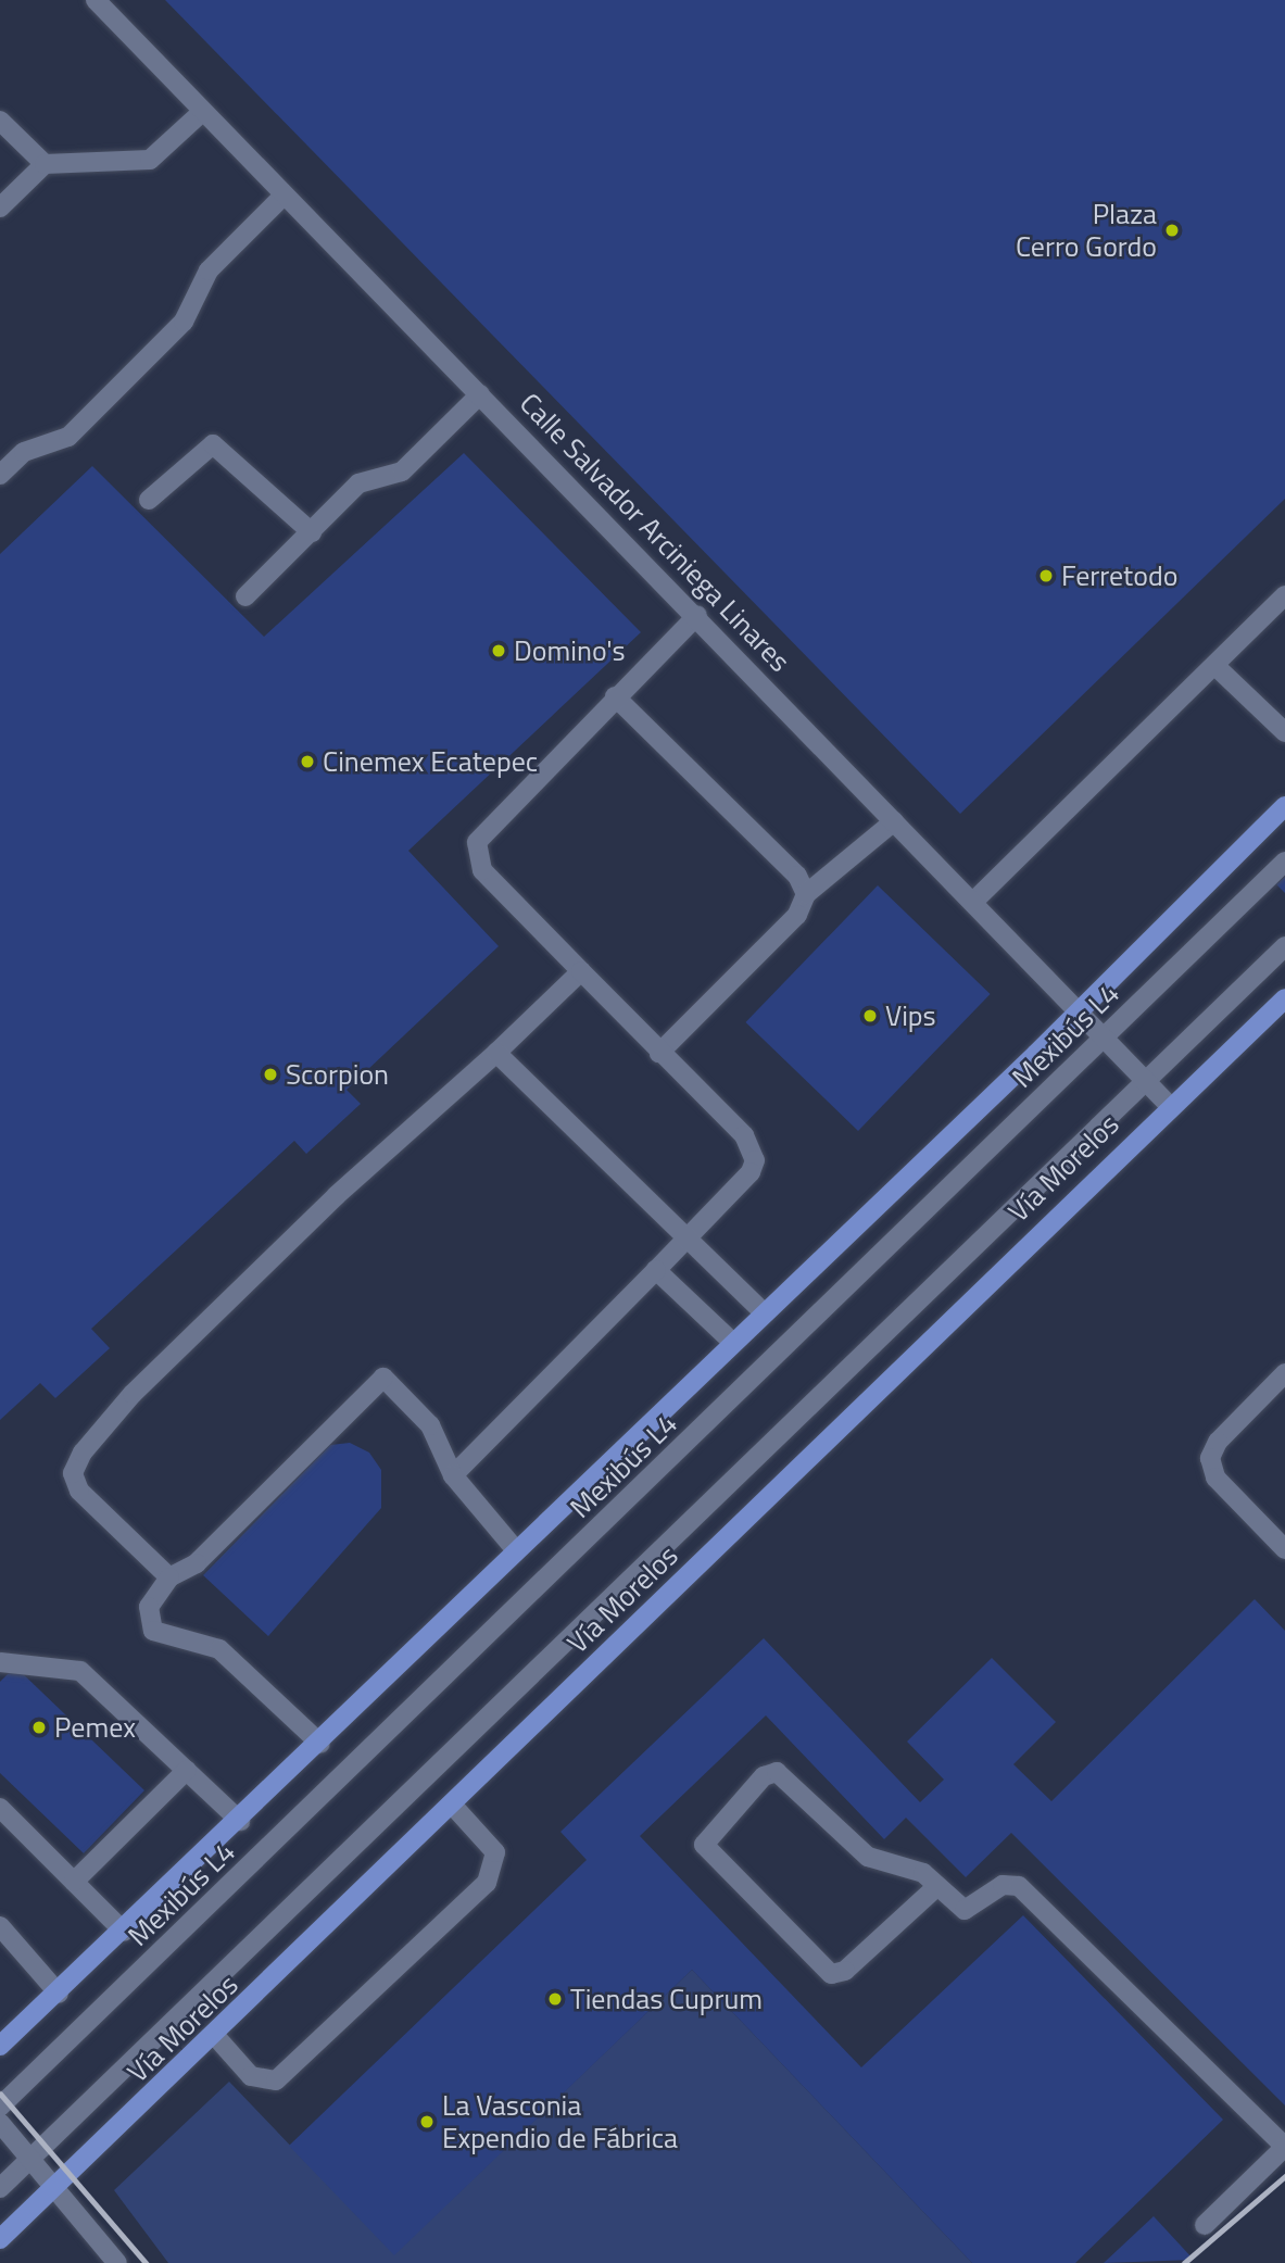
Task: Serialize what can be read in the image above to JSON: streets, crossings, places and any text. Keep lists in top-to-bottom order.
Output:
{
  "streets": {
    "main road": ["Vía Morelos"],
    "street": ["Calle Salvador Arciniega Linares", "Mexibús L4"]
  },
  "crossings": [
    ["Calle Salvador Arciniega Linares", "Mexibús L4"],
    ["Calle Salvador Arciniega Linares", "Vía Morelos"]
  ],
  "places": [
    "Plaza Cerro Gordo",
    "Ferretodo",
    "Domino's",
    "Cinemex Ecatepec",
    "Vips",
    "Scorpion",
    "Pemex",
    "Tiendas Cuprum",
    "La Vasconia Expendio de Fábrica"
  ]
}
